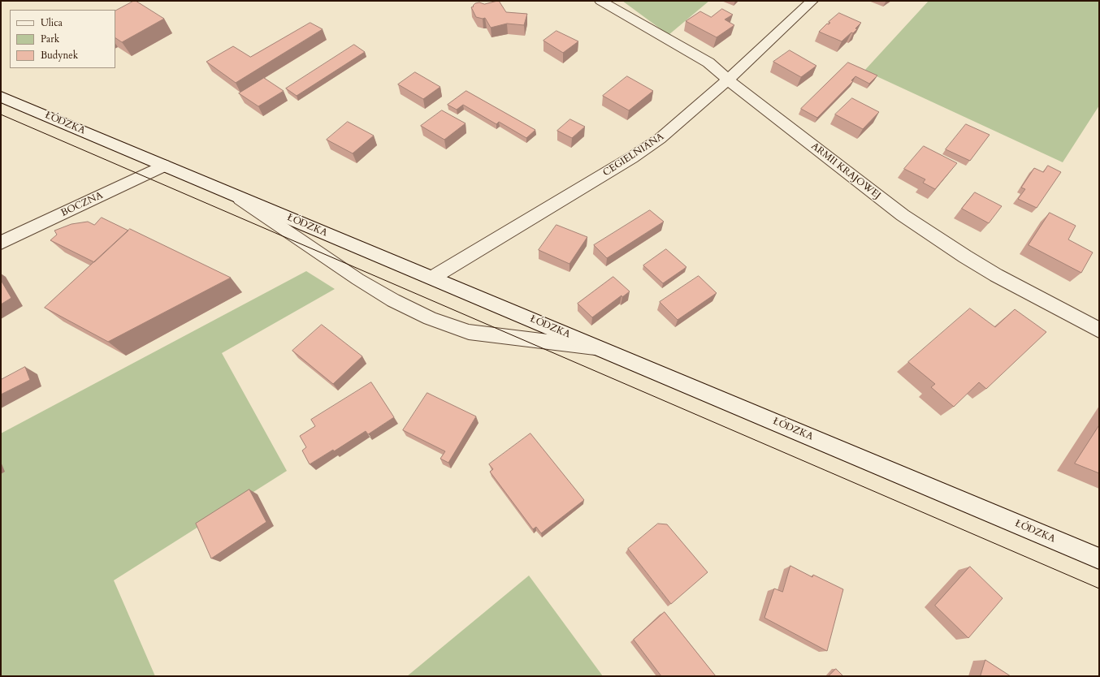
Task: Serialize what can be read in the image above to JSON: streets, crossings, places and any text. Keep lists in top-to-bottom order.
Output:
{
  "streets": {
    "street": [
      "ŁÓDZKA",
      "CEGIELNIANA",
      "ARMII KRAJOWEJ",
      "BOCZNA"
    ]
  },
  "crossings": [
    ["ŁÓDZKA", "CEGIELNIANA"],
    ["ŁÓDZKA", "BOCZNA"],
    ["CEGIELNIANA", "ARMII KRAJOWEJ"]
  ],
  "legend": ["Ulica", "Park", "Budynek"]
}
